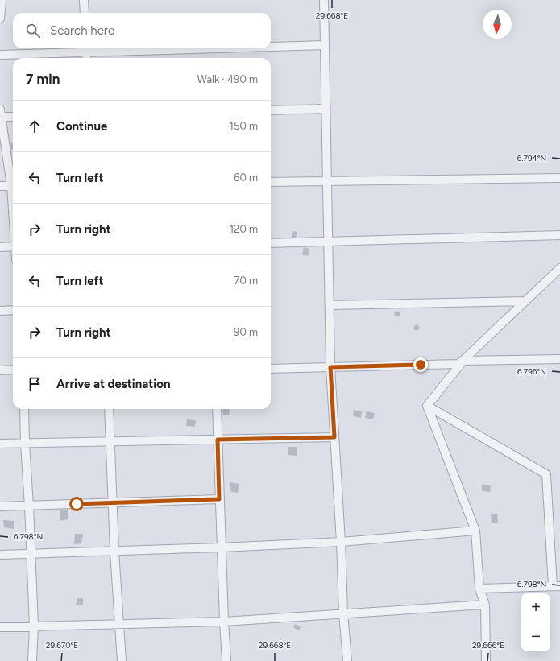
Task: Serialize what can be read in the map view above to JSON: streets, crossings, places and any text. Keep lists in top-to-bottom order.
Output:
{
  "north": "bottom",
  "page": {
    "search": "Search here",
    "heading": ["7 min", "Walk · 490 m"],
    "list": [
      ["Continue", "150 m"],
      ["Turn left", "60 m"],
      ["Turn right", "120 m"],
      ["Turn left", "70 m"],
      ["Turn right", "90 m"],
      "Arrive at destination"
    ],
    "map_buttons": ["+", "−"]
  },
  "coordinates": [
    "29.668°E",
    "6.794°N",
    "6.796°N",
    "6.798°N",
    "29.670°E",
    "29.666°E"
  ]
}
